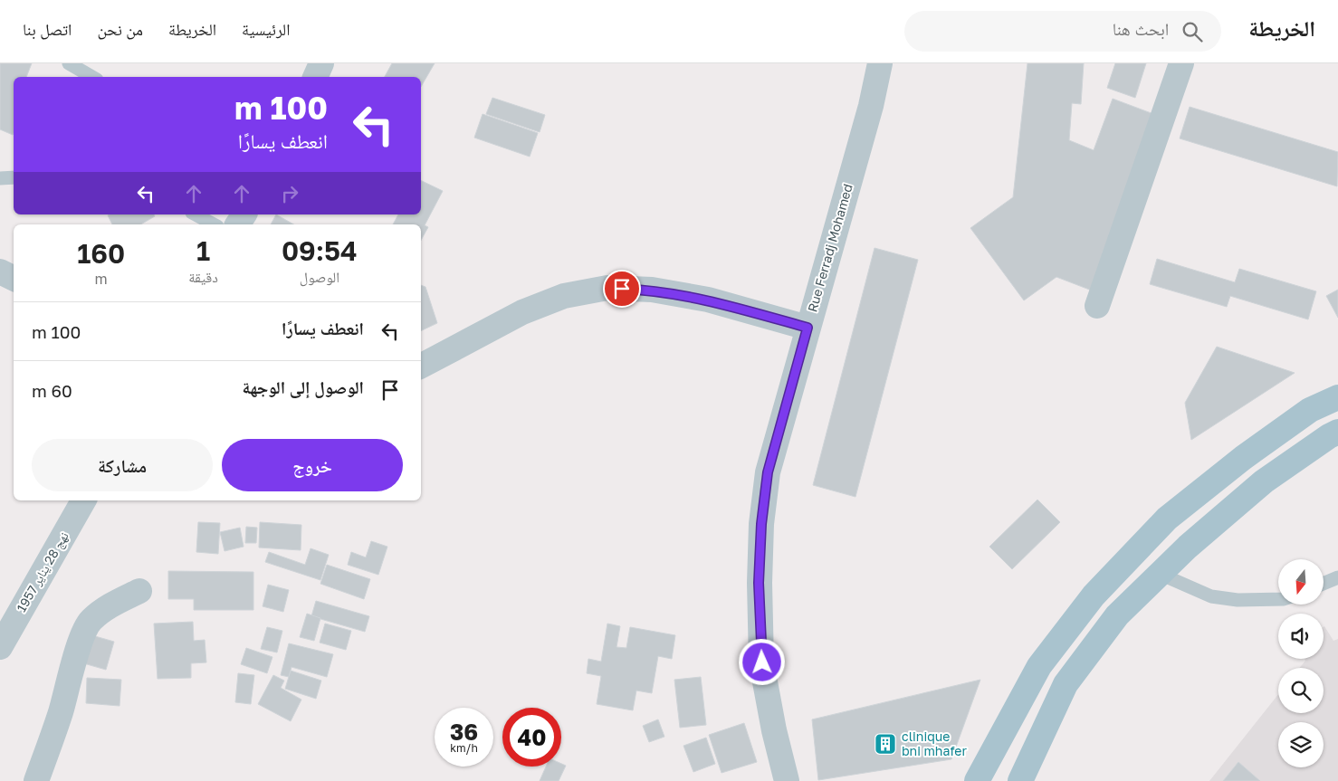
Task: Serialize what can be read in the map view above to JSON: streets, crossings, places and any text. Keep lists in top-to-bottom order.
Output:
{
  "streets": {
    "street": ["Rue Ferradj Mohamed", "نهج 28 يناير 1957"]
  },
  "places": {
    "building": ["clinique bni mhafer"]
  },
  "north": "bottom",
  "page": {
    "header": "الخريطة",
    "search": "ابحث هنا",
    "nav": [
      "الرئيسية",
      "الخريطة",
      "من نحن",
      "اتصل بنا"
    ],
    "turn": ["100 m", "انعطف يسارًا"],
    "eta": [
      "09:54",
      "الوصول",
      "1",
      "دقيقة",
      "160",
      "m"
    ],
    "list": [
      {
        "name": "انعطف يسارًا",
        "value": "100 m"
      },
      {
        "name": "الوصول إلى الوجهة",
        "value": "60 m"
      }
    ],
    "buttons": ["خروج", "مشاركة"],
    "speed": "36 km/h",
    "limit": "40"
  }
}
